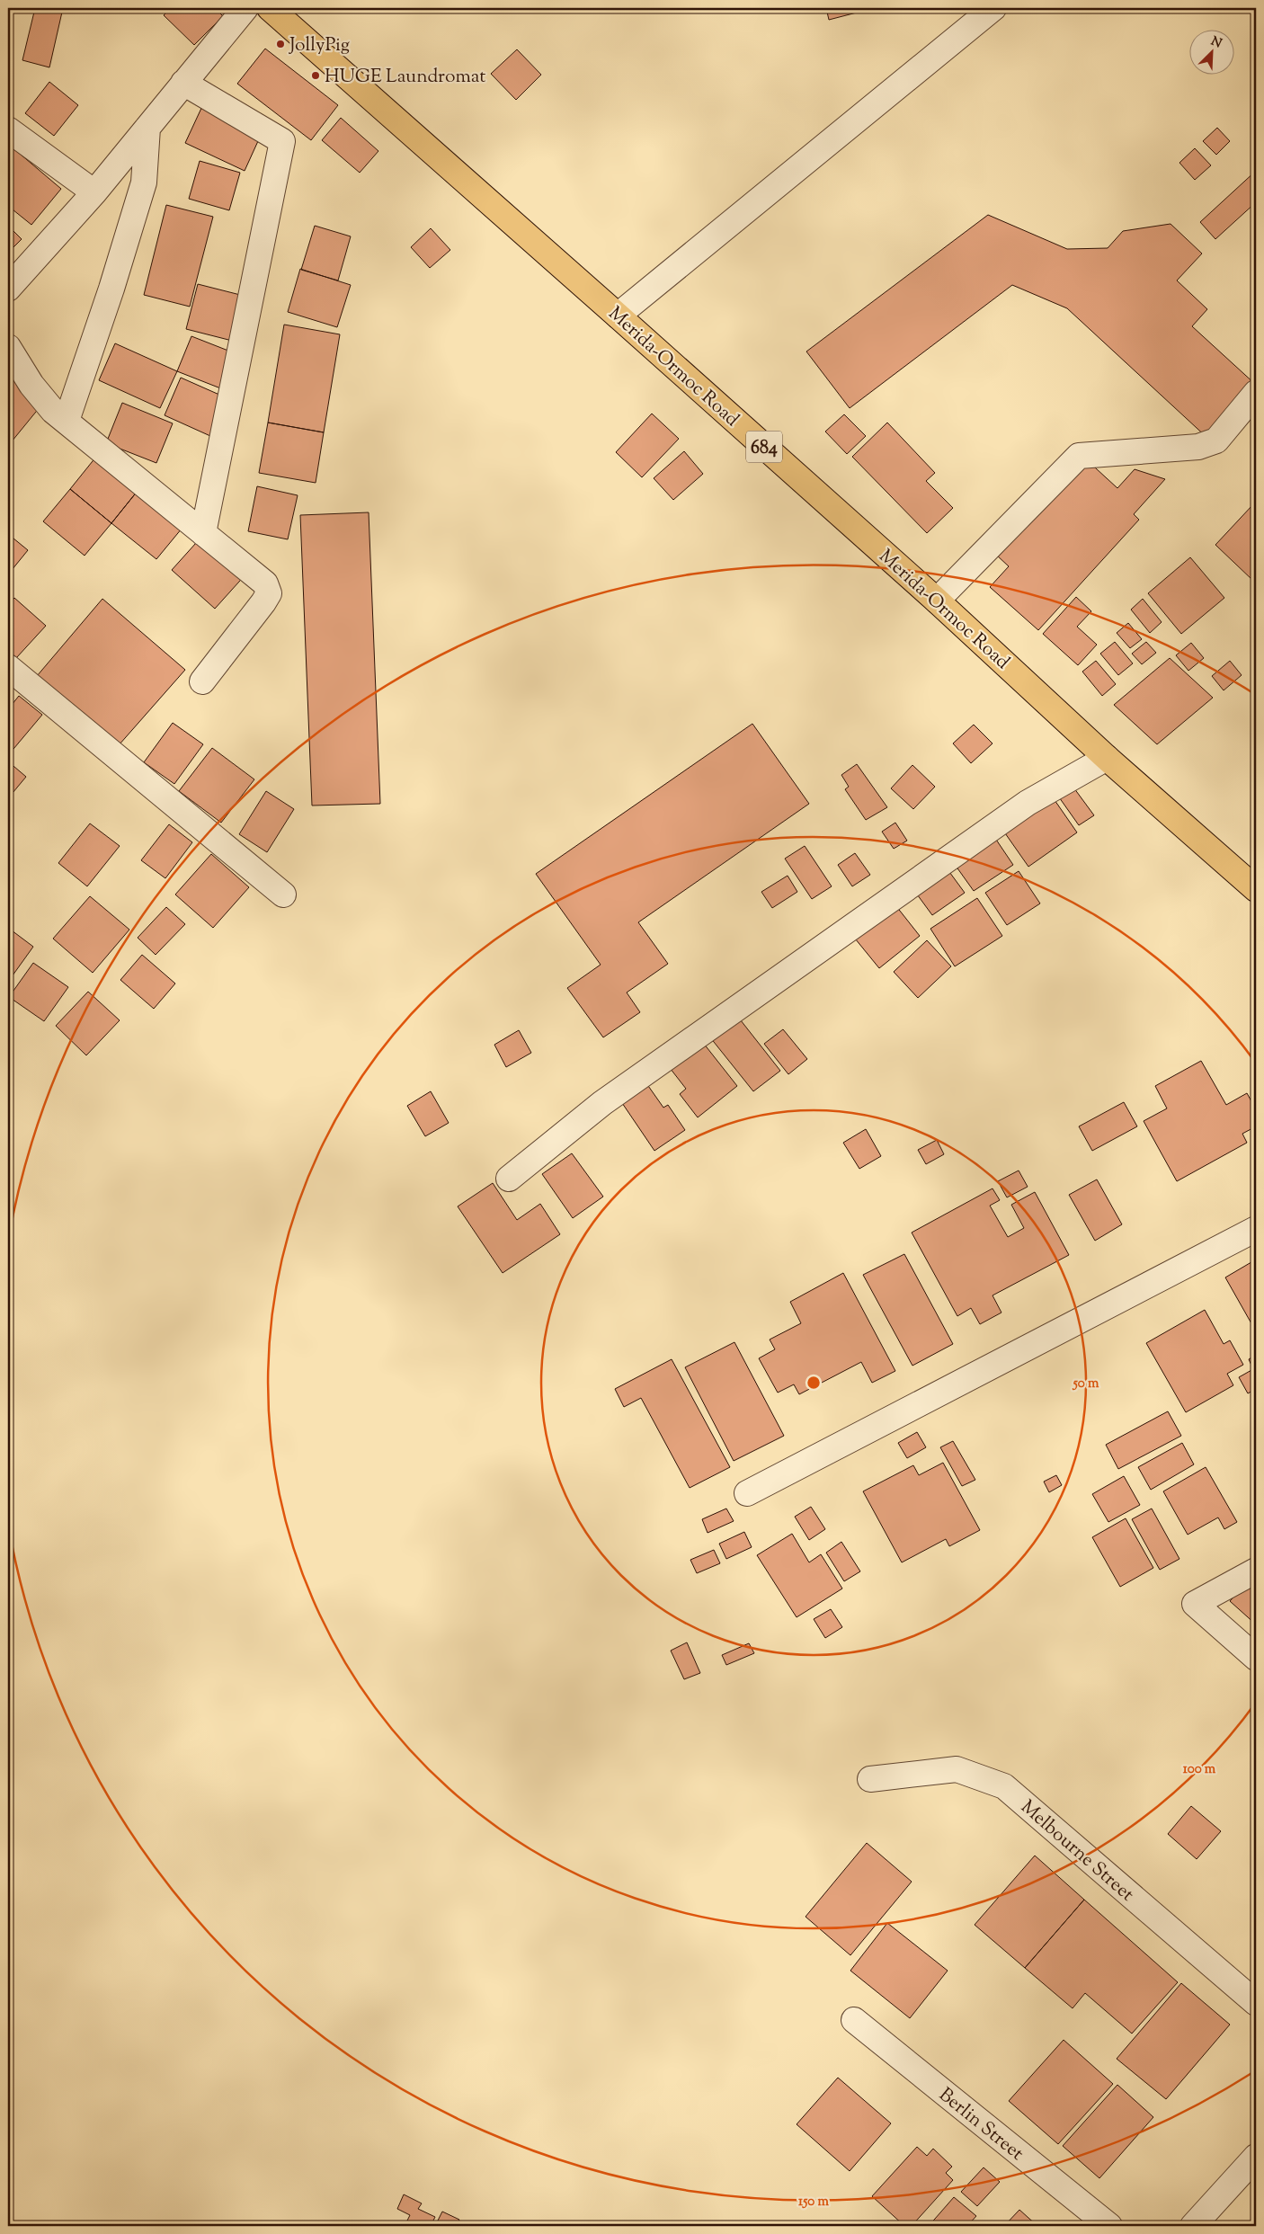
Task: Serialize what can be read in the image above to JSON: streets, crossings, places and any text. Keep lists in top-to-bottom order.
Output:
{
  "streets": {
    "highway": ["Merida-Ormoc Road", "684"],
    "street": ["Melbourne Street", "Berlin Street"]
  },
  "places": ["JollyPig", "HUGE Laundromat"],
  "north": "top right",
  "rings": ["50 m", "100 m", "150 m"]
}
